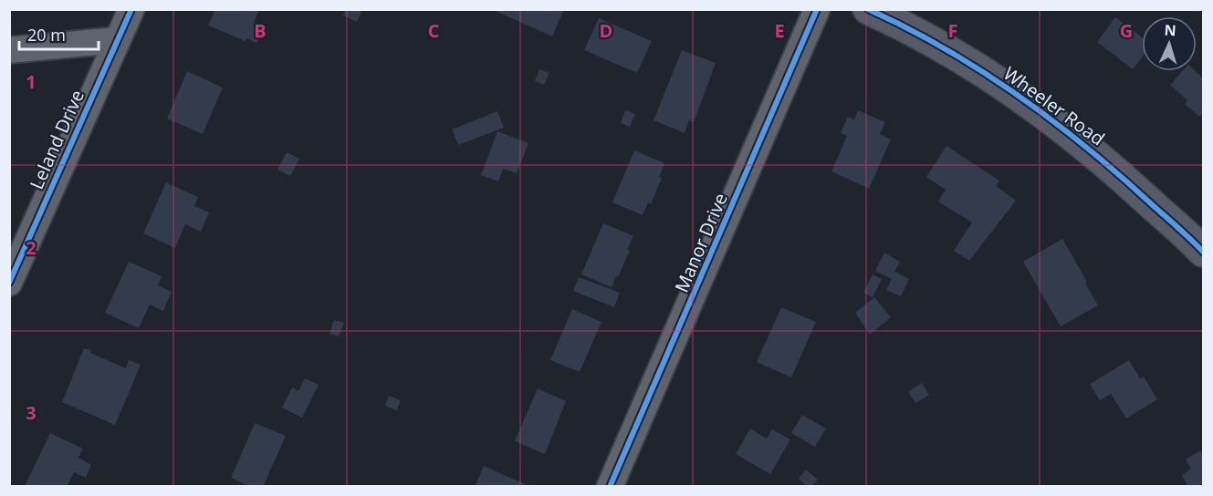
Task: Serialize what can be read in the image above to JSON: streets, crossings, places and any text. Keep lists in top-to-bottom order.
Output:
{
  "streets": {
    "main road": ["Wheeler Road"],
    "street": ["Leland Drive", "Manor Drive"]
  },
  "scale_bar": "20 m",
  "north": "top",
  "grid": {
    "columns": [
      "B",
      "C",
      "D",
      "E",
      "F",
      "G"
    ],
    "rows": ["1", "2", "3"]
  }
}
